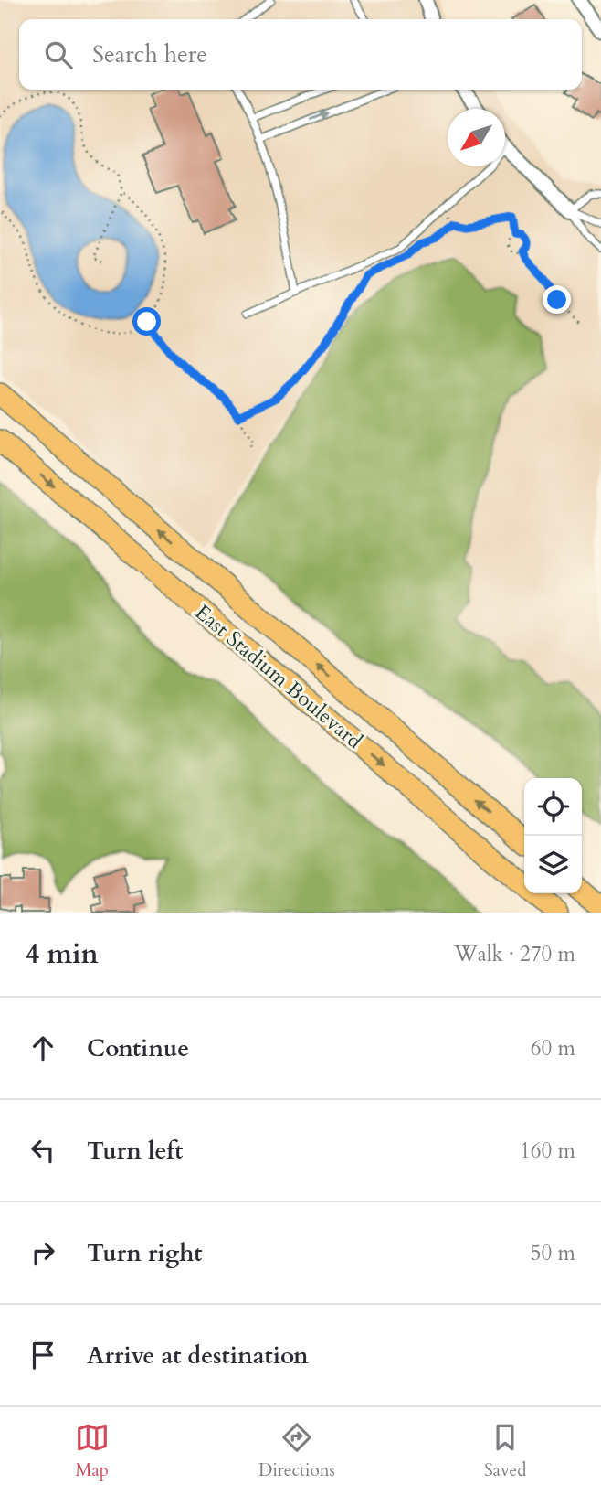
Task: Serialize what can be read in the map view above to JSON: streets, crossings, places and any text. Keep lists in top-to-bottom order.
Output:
{
  "streets": {
    "main road": ["East Stadium Boulevard"]
  },
  "north": "bottom left",
  "page": {
    "search": "Search here",
    "heading": ["4 min", "Walk · 270 m"],
    "list": [
      ["Continue", "60 m"],
      ["Turn left", "160 m"],
      ["Turn right", "50 m"],
      "Arrive at destination"
    ],
    "nav": ["Map", "Directions", "Saved"]
  }
}
